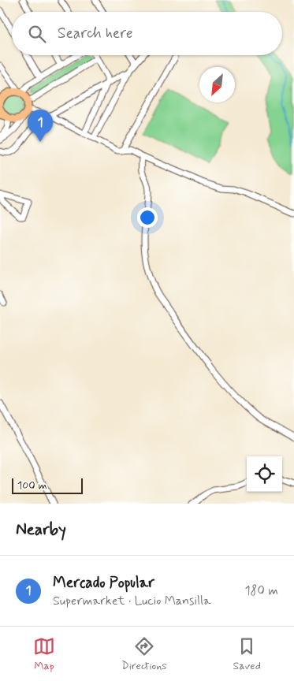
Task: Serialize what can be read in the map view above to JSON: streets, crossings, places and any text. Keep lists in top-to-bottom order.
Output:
{
  "scale_bar": "100 m",
  "north": "bottom left",
  "page": {
    "search": "Search here",
    "pins": "1",
    "scale": "100 m",
    "heading": "Nearby",
    "list": [
      {
        "mark": "1",
        "name": "Mercado Popular",
        "note": "Supermarket · Lucio Mansilla",
        "value": "180 m"
      }
    ],
    "nav": ["Map", "Directions", "Saved"]
  }
}
